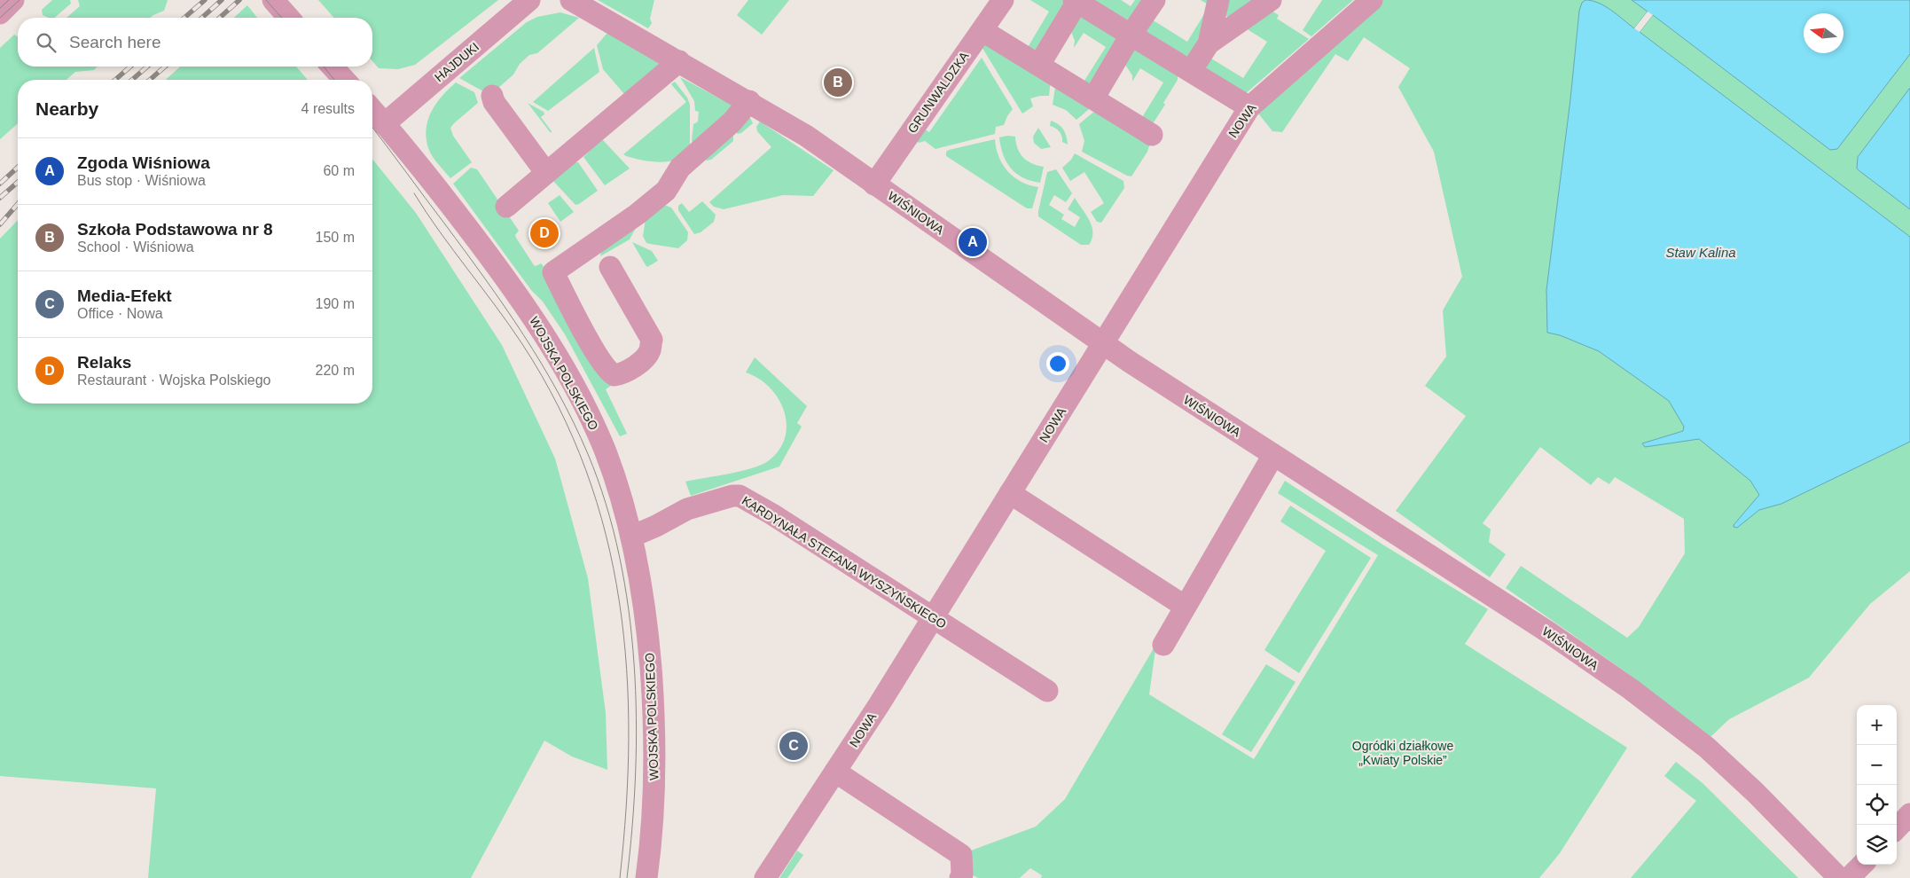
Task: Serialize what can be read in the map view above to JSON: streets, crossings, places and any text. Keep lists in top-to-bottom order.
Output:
{
  "streets": {
    "street": [
      "HAJDUKI",
      "GRUNWALDZKA",
      "NOWA",
      "WIŚNIOWA",
      "WOJSKA POLSKIEGO",
      "KARDYNAŁA STEFANA WYSZYŃSKIEGO"
    ]
  },
  "crossings": [
    ["HAJDUKI", "WOJSKA POLSKIEGO"],
    ["GRUNWALDZKA", "WIŚNIOWA"],
    ["NOWA", "WIŚNIOWA"],
    ["NOWA", "KARDYNAŁA STEFANA WYSZYŃSKIEGO"],
    ["WOJSKA POLSKIEGO", "KARDYNAŁA STEFANA WYSZYŃSKIEGO"]
  ],
  "water": ["Staw Kalina"],
  "parks": ["Ogródki działkowe „Kwiaty Polskie”"],
  "north": "left",
  "page": {
    "search": "Search here",
    "pins": [
      "B",
      "D",
      "A",
      "C"
    ],
    "heading": ["Nearby", "4 results"],
    "list": [
      {
        "mark": "A",
        "name": "Zgoda Wiśniowa",
        "note": "Bus stop · Wiśniowa",
        "value": "60 m"
      },
      {
        "mark": "B",
        "name": "Szkoła Podstawowa nr 8",
        "note": "School · Wiśniowa",
        "value": "150 m"
      },
      {
        "mark": "C",
        "name": "Media-Efekt",
        "note": "Office · Nowa",
        "value": "190 m"
      },
      {
        "mark": "D",
        "name": "Relaks",
        "note": "Restaurant · Wojska Polskiego",
        "value": "220 m"
      }
    ],
    "map_buttons": ["+", "−"]
  }
}
